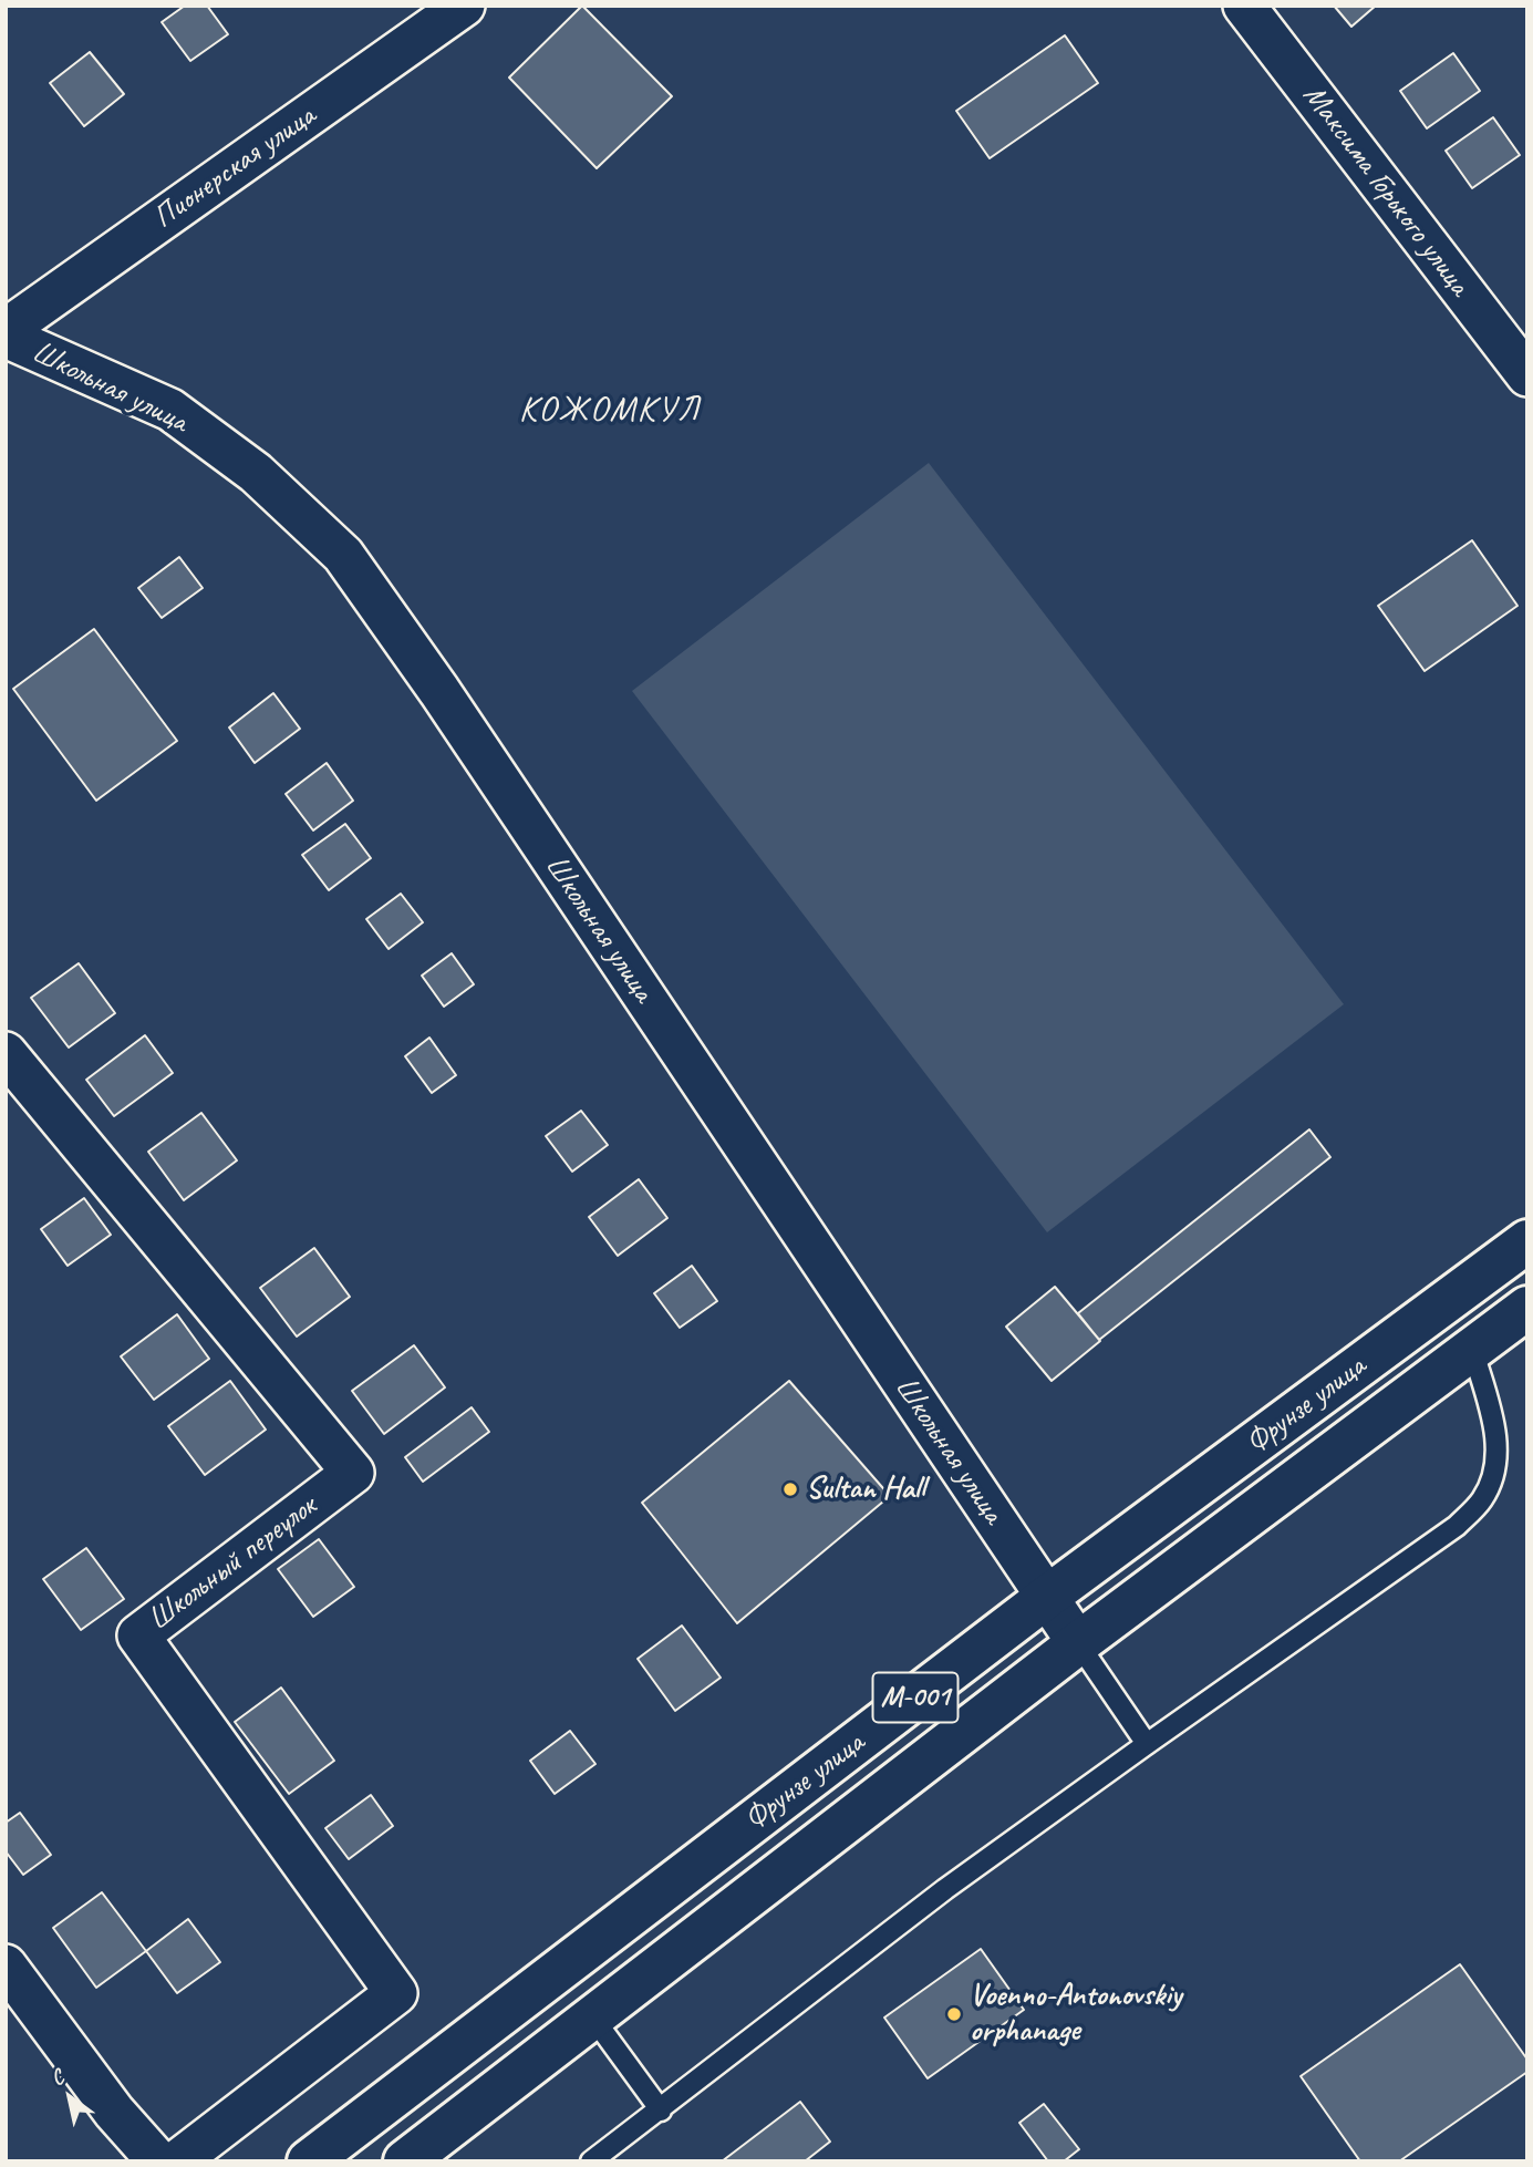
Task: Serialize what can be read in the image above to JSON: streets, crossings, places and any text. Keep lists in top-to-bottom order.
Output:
{
  "streets": {
    "main road": ["Фрунзе улица", "M-001"],
    "street": [
      "Пионерская улица",
      "Максима Горького улица",
      "Школьная улица",
      "Школьный переулок"
    ]
  },
  "crossings": [
    ["Школьная улица", "Фрунзе улица"]
  ],
  "districts": ["КОЖОМКУЛ"],
  "places": ["Sultan Hall", "Voenno-Antonovskiy orphanage"],
  "north": "top left"
}
